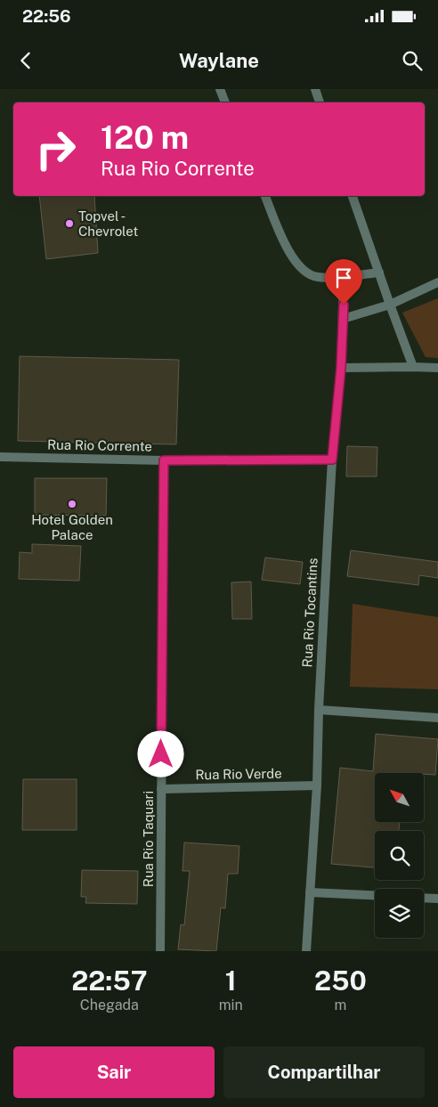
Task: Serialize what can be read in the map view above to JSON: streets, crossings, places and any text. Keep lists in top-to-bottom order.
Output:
{
  "streets": {
    "street": [
      "Rua Rio Corrente",
      "Rua Rio Tocantins",
      "Rua Rio Verde",
      "Rua Rio Taquari"
    ]
  },
  "crossings": [
    ["Rua Rio Corrente", "Rua Rio Tocantins"],
    ["Rua Rio Corrente", "Rua Rio Taquari"],
    ["Rua Rio Tocantins", "Rua Rio Verde"],
    ["Rua Rio Verde", "Rua Rio Taquari"]
  ],
  "places": ["Topvel - Chevrolet", "Hotel Golden Palace"],
  "north": "top left",
  "page": {
    "status": "22:56",
    "header": "Waylane",
    "turn": ["120 m", "Rua Rio Corrente"],
    "eta": [
      "22:57",
      "Chegada",
      "1",
      "min",
      "250",
      "m"
    ],
    "buttons": ["Sair", "Compartilhar"]
  }
}
